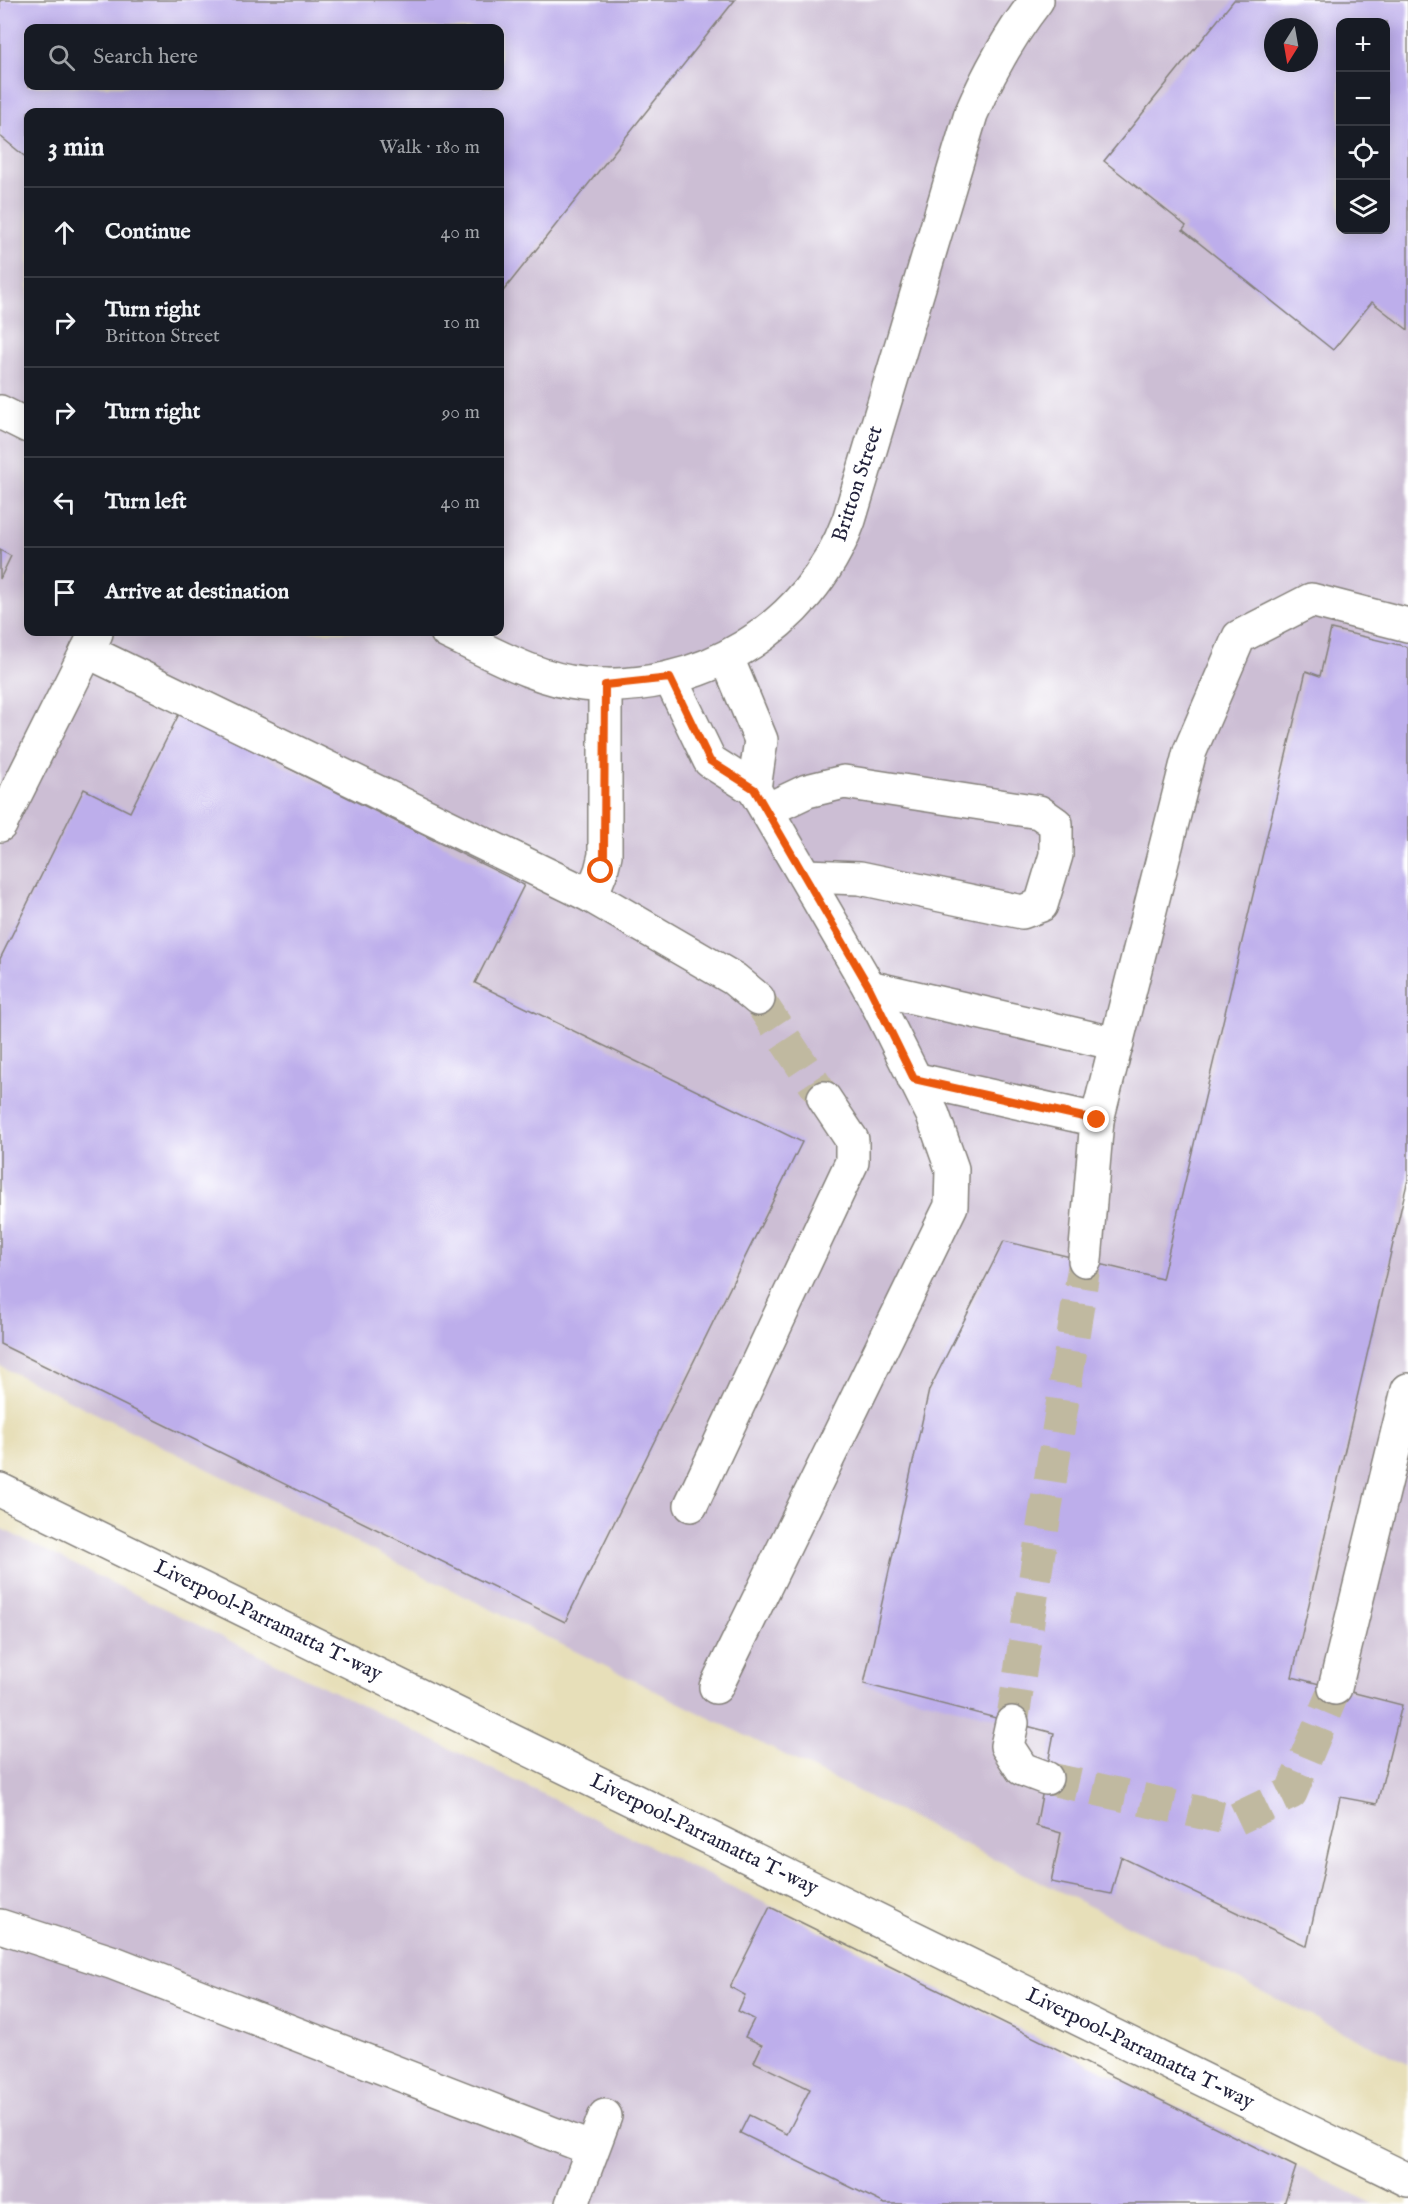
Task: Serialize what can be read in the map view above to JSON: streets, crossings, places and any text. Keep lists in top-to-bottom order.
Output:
{
  "streets": {
    "street": ["Britton Street", "Liverpool–Parramatta T-way"]
  },
  "north": "bottom",
  "page": {
    "map_buttons": ["+", "−"],
    "search": "Search here",
    "heading": ["3 min", "Walk · 180 m"],
    "list": [
      ["Continue", "40 m"],
      ["Turn right", "Britton Street", "10 m"],
      ["Turn right", "90 m"],
      ["Turn left", "40 m"],
      "Arrive at destination"
    ]
  }
}
